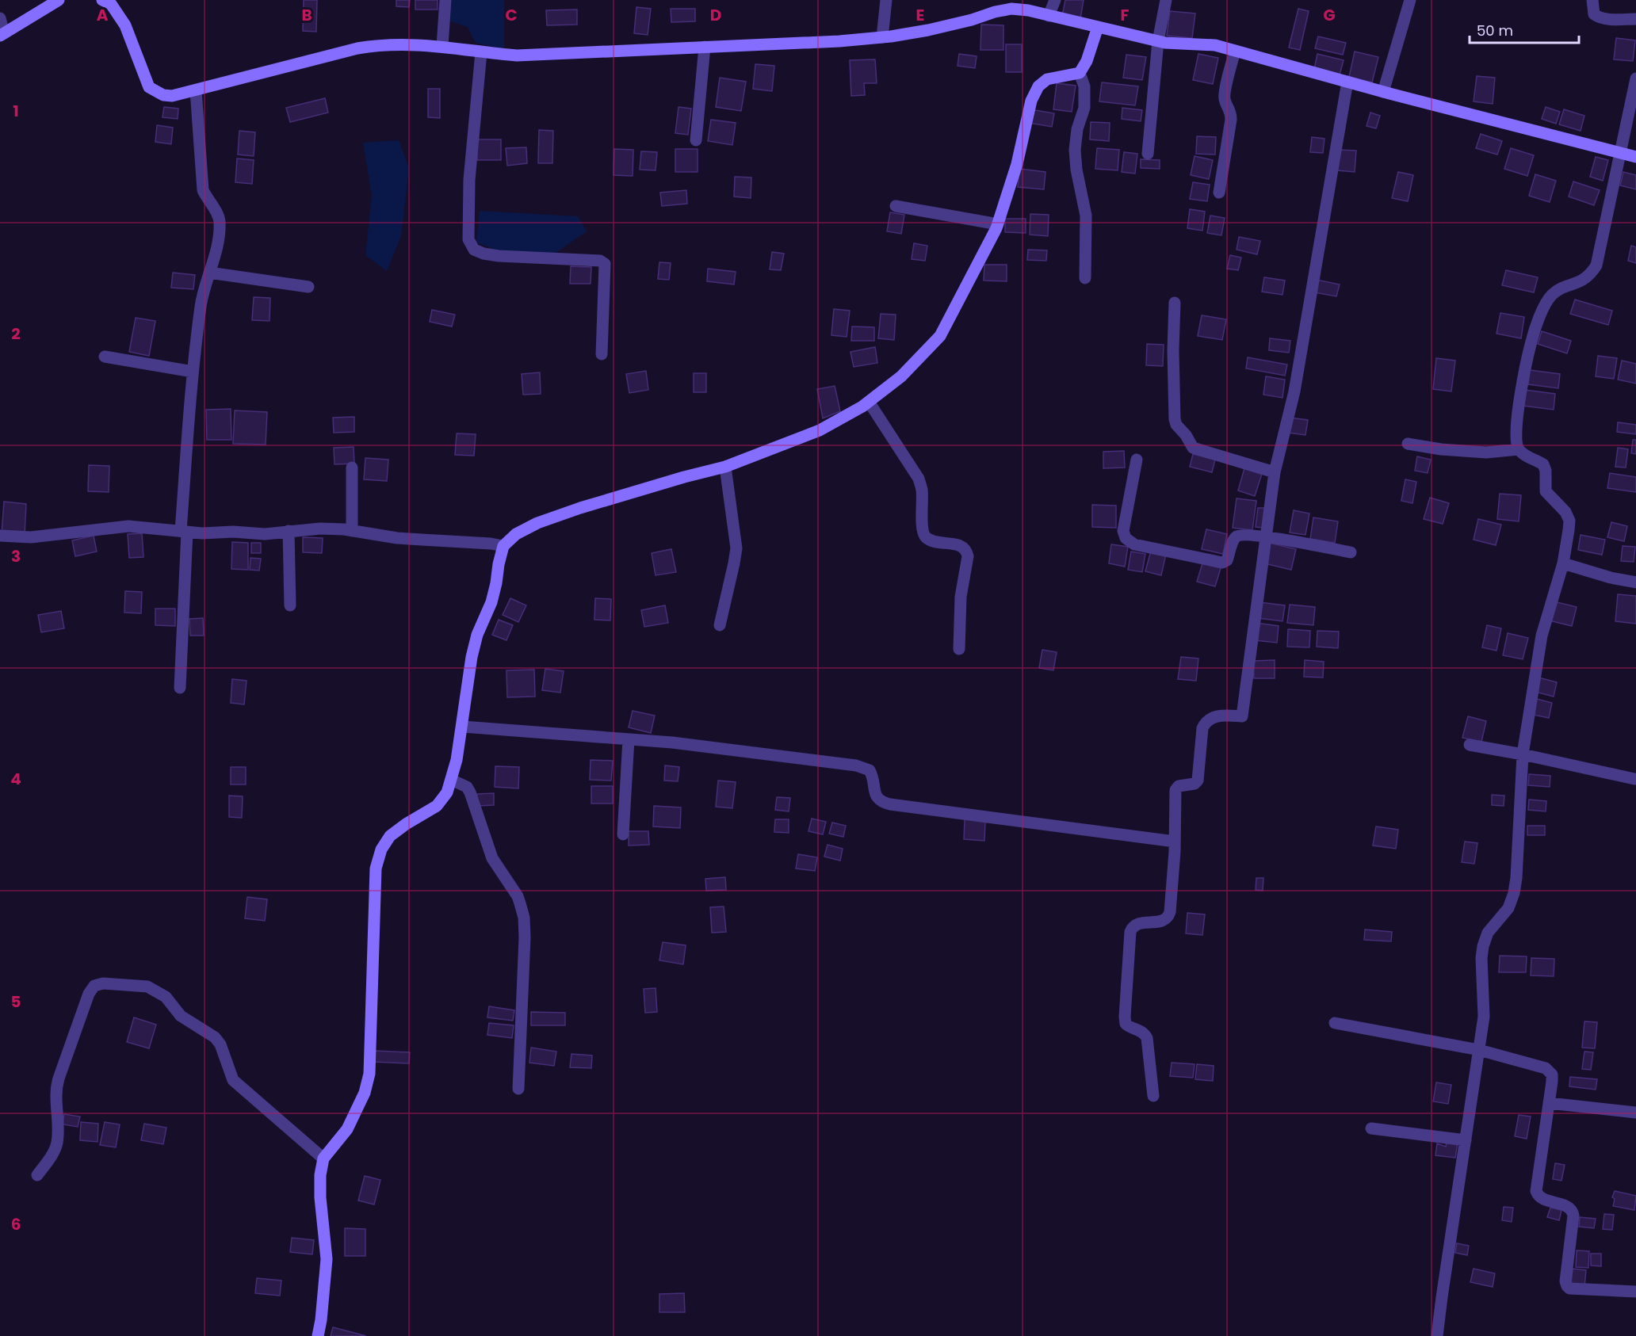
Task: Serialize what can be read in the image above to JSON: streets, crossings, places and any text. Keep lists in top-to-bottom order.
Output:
{
  "scale_bar": "50 m",
  "grid": {
    "columns": [
      "A",
      "B",
      "C",
      "D",
      "E",
      "F",
      "G"
    ],
    "rows": [
      "1",
      "2",
      "3",
      "4",
      "5",
      "6"
    ]
  }
}
